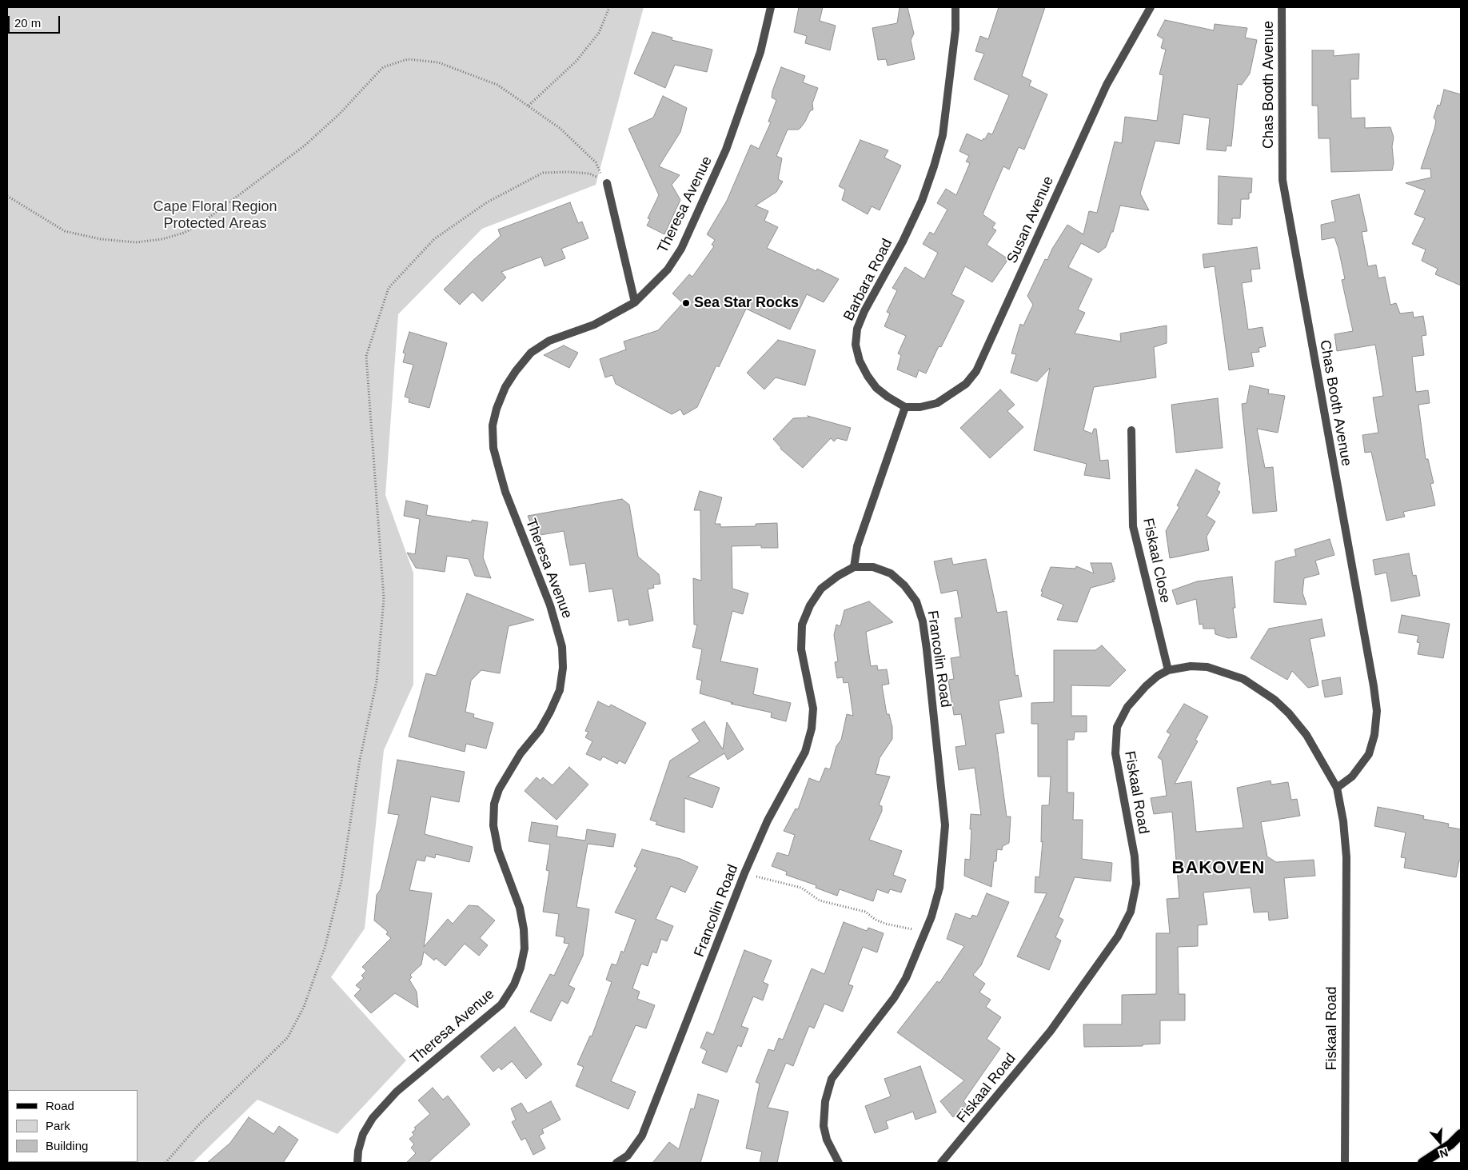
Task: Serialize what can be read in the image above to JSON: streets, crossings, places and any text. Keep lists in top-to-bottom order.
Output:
{
  "streets": {
    "street": [
      "Chas Booth Avenue",
      "Theresa Avenue",
      "Susan Avenue",
      "Barbara Road",
      "Fiskaal Close",
      "Francolin Road",
      "Fiskaal Road"
    ]
  },
  "crossings": [
    ["Chas Booth Avenue", "Fiskaal Road"],
    ["Susan Avenue", "Barbara Road"],
    ["Fiskaal Close", "Fiskaal Road"]
  ],
  "districts": ["BAKOVEN"],
  "parks": ["Cape Floral Region Protected Areas"],
  "places": ["Sea Star Rocks"],
  "legend": ["Road", "Park", "Building"],
  "scale_bar": "20 m",
  "north": "bottom"
}
